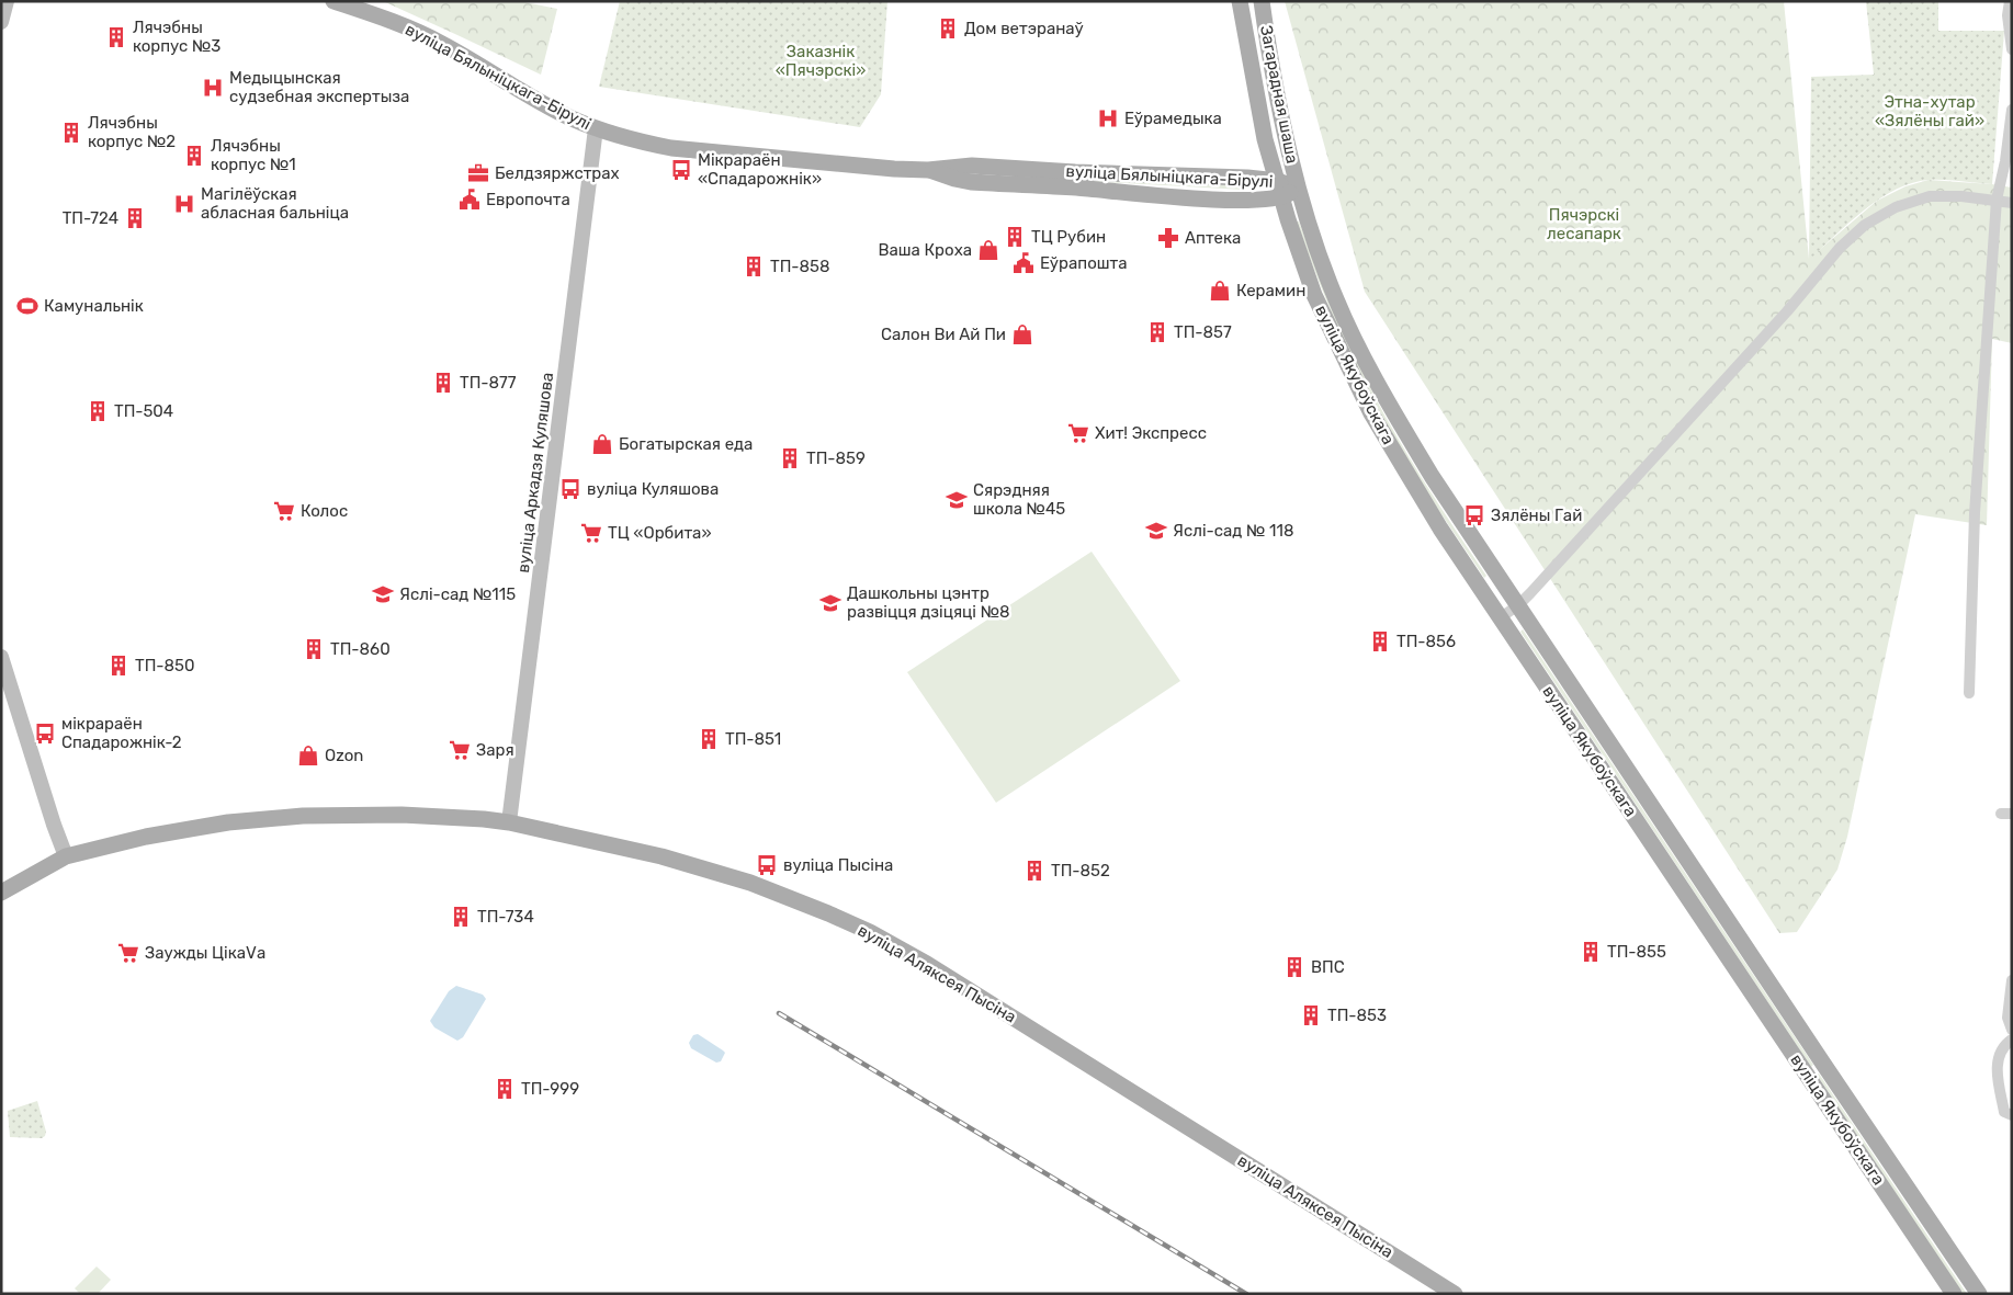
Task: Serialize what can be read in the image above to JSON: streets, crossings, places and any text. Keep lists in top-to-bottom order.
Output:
{
  "streets": {
    "main road": [
      "вуліца Бялыніцкага-Бірулі",
      "Загарадная шаша",
      "вуліца Якубоўскага",
      "вуліца Аркадзя Куляшова",
      "вуліца Аляксея Пысіна"
    ]
  },
  "crossings": [
    ["вуліца Бялыніцкага-Бірулі", "Загарадная шаша"],
    ["вуліца Бялыніцкага-Бірулі", "вуліца Якубоўскага"],
    ["вуліца Бялыніцкага-Бірулі", "вуліца Аркадзя Куляшова"],
    ["Загарадная шаша", "вуліца Якубоўскага"],
    ["вуліца Аркадзя Куляшова", "вуліца Аляксея Пысіна"]
  ],
  "parks": ["Заказнік «Пячэрскі»", "Этна-хутар «Зялёны гай»", "Пячэрскі лесапарк"],
  "places": {
    "building": [
      "Дом ветэранаў",
      "Лячэбны корпус №3",
      "Лячэбны корпус №2",
      "Лячэбны корпус №1",
      "ТП-724",
      "ТЦ Рубин",
      "ТП-858",
      "ТП-857",
      "ТП-877",
      "ТП-504",
      "ТП-859",
      "ТП-856",
      "ТП-860",
      "ТП-850",
      "ТП-851",
      "ТП-852",
      "ТП-734",
      "ТП-855",
      "ВПС",
      "ТП-853",
      "ТП-999"
    ],
    "hospital": ["Медыцынская судзебная экспертыза", "Еўрамедыка", "Магілёўская абласная бальніца"],
    "bus stop": [
      "Мікрараён «Спадарожнік»",
      "вуліца Куляшова",
      "Зялёны Гай",
      "мікрараён Спадарожнік-2",
      "вуліца Пысіна"
    ],
    "office": ["Белдзяржстрах"],
    "public building": ["Европочта", "Еўрапошта"],
    "pharmacy": ["Аптека"],
    "shop": [
      "Ваша Кроха",
      "Керамин",
      "Салон Ви Ай Пи",
      "Богатырская еда",
      "Ozon"
    ],
    "sports": ["Камунальнік"],
    "supermarket": [
      "Хит! Экспресс",
      "Колос",
      "ТЦ «Орбита»",
      "Заря",
      "Заужды ЦікаVа"
    ],
    "school or university": [
      "Сярэдняя школа №45",
      "Яслі-сад № 118",
      "Яслі-сад №115",
      "Дашкольны цэнтр развіцця дзіцяці №8"
    ]
  }
}
